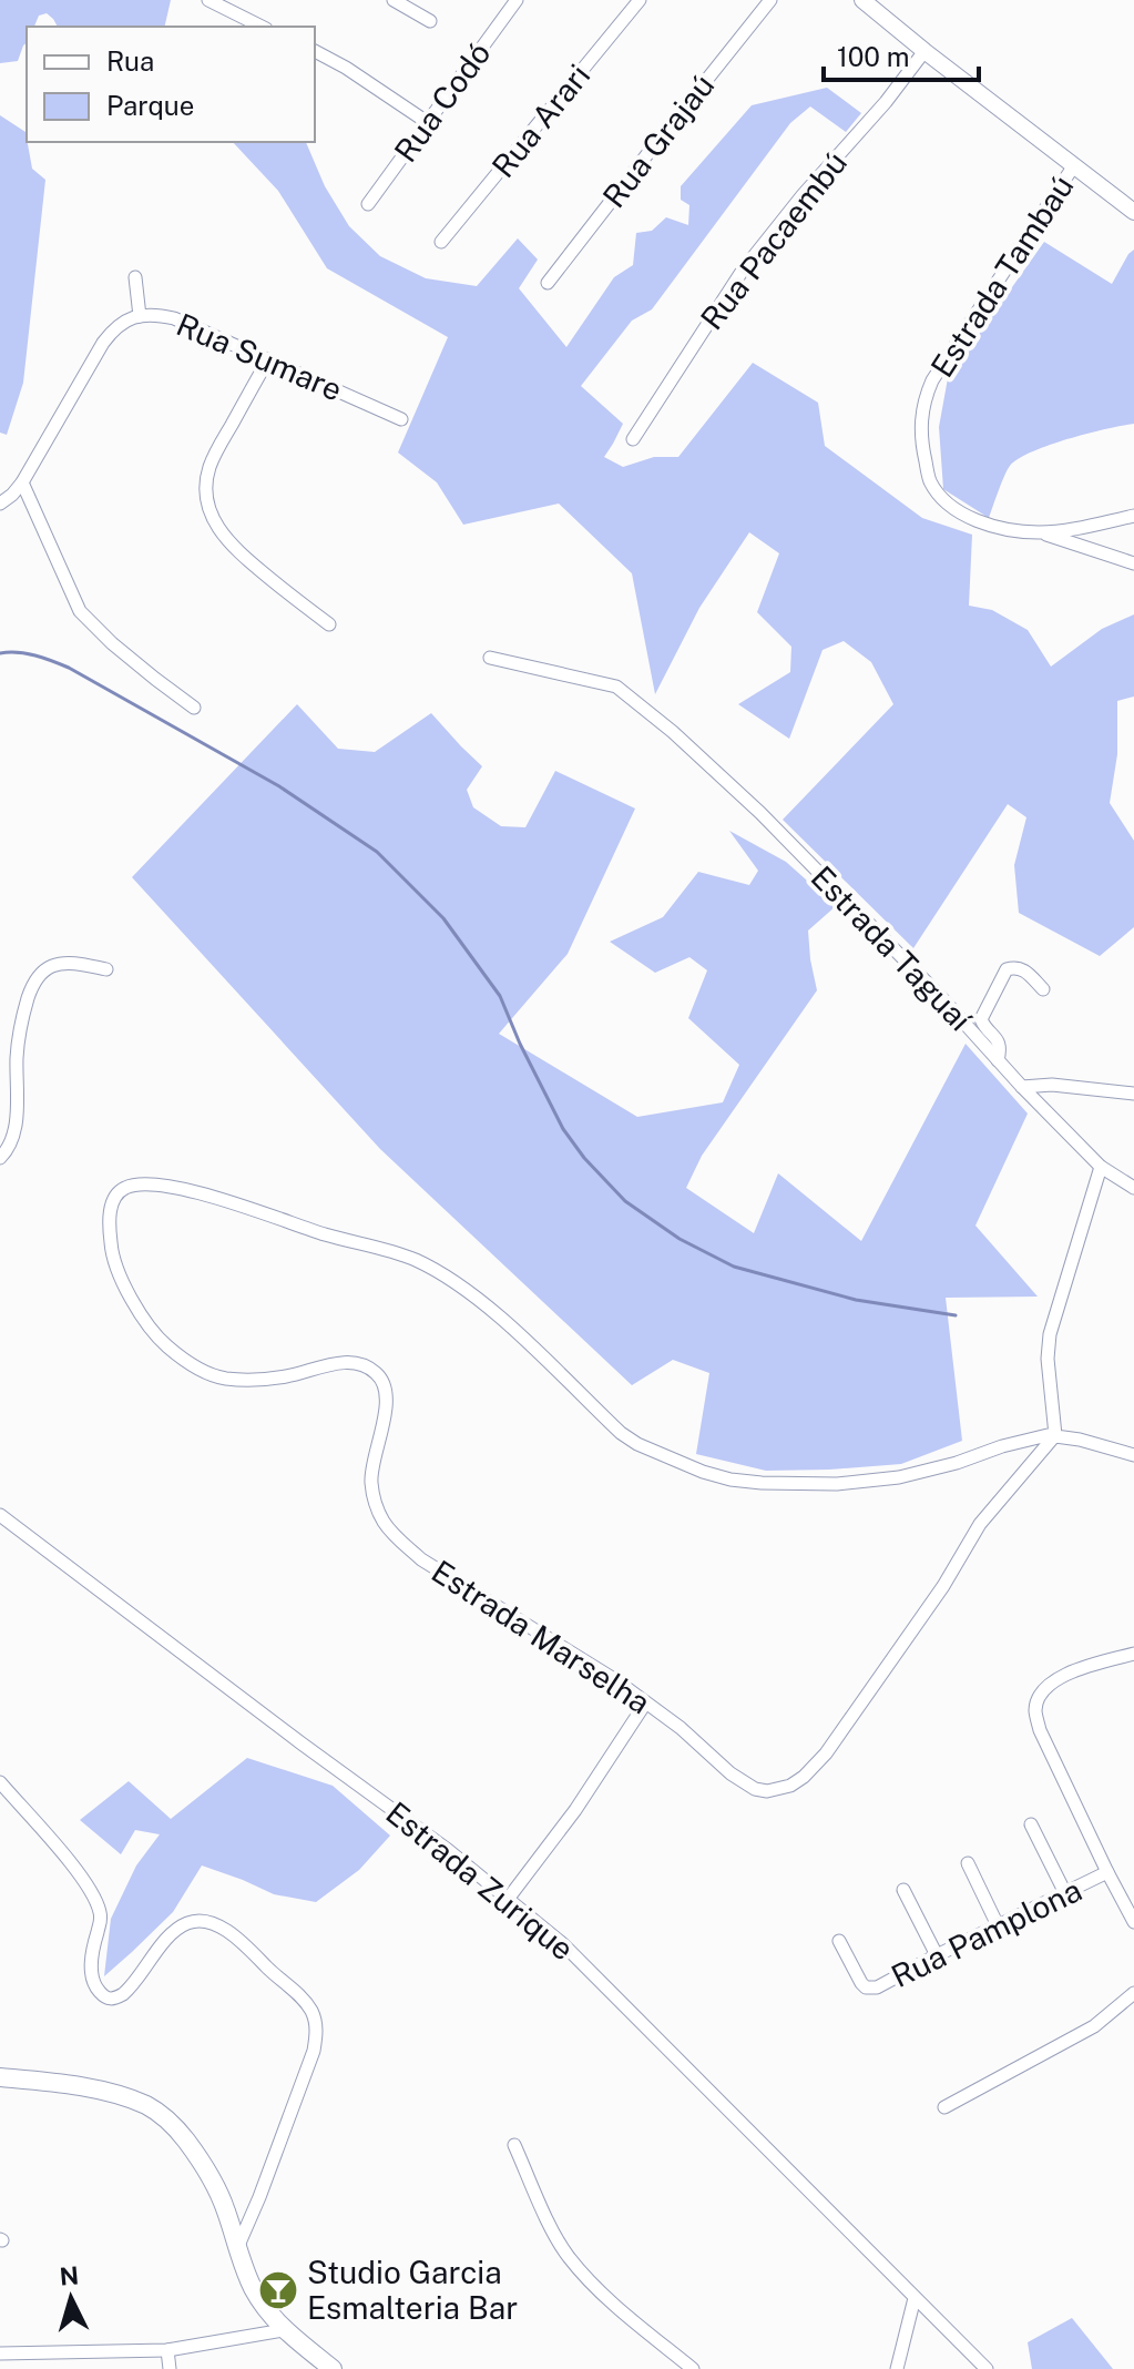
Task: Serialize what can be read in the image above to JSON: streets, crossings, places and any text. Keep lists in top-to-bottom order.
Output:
{
  "streets": {
    "street": [
      "Rua Codó",
      "Rua Arari",
      "Rua Grajaú",
      "Rua Pacaembú",
      "Estrada Tambaú",
      "Rua Sumare",
      "Estrada Taguaí",
      "Estrada Marselha",
      "Estrada Zurique",
      "Rua Pamplona"
    ]
  },
  "places": {
    "bar": ["Studio Garcia Esmalteria Bar"]
  },
  "legend": ["Rua", "Parque"],
  "scale_bar": "100 m",
  "north": "top"
}
